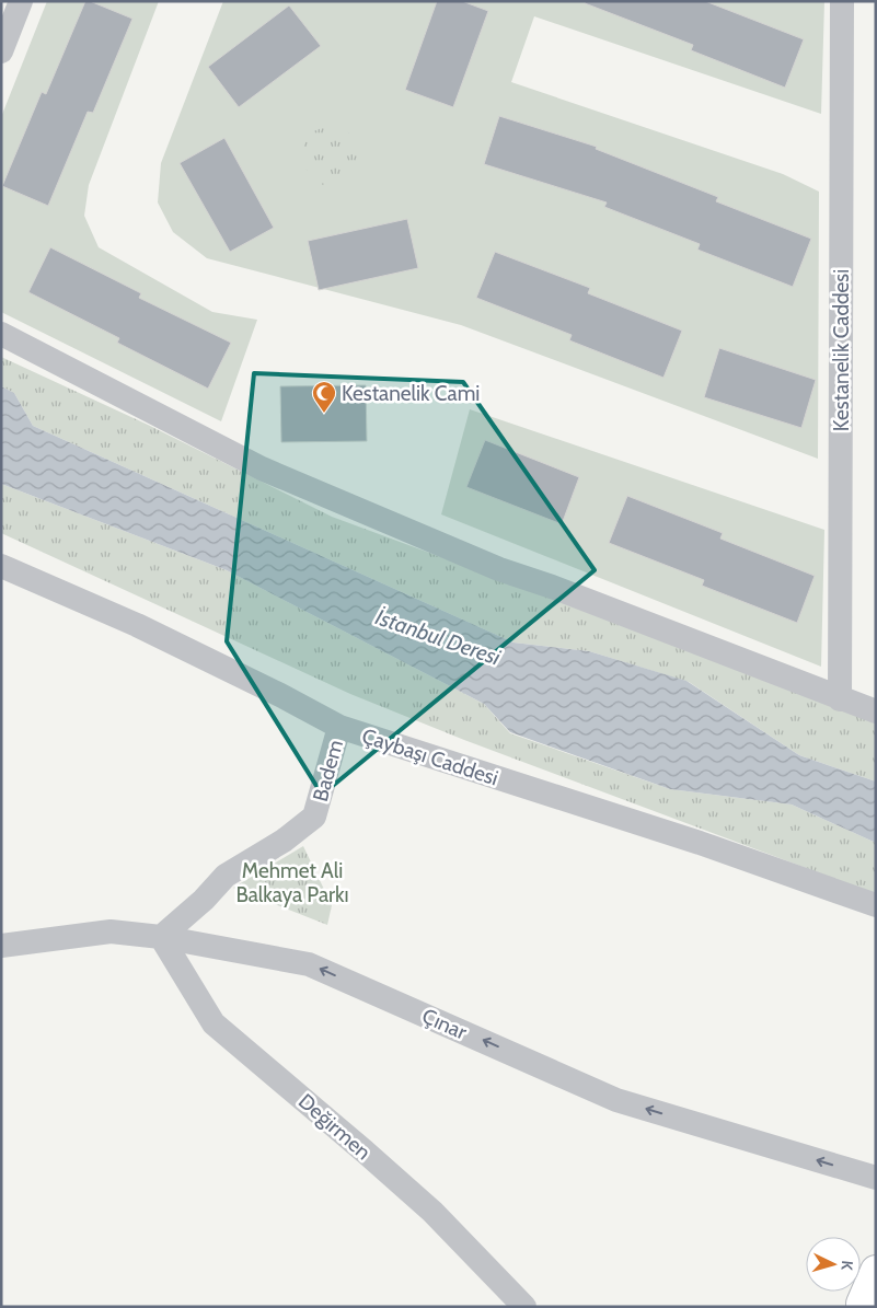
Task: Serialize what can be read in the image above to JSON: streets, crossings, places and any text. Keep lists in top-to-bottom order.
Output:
{
  "streets": {
    "street": [
      "Kestanelik Caddesi",
      "Çaybaşı Caddesi",
      "Badem",
      "Çınar",
      "Değirmen"
    ]
  },
  "crossings": [
    ["Çaybaşı Caddesi", "Badem"],
    ["Badem", "Çınar"],
    ["Badem", "Değirmen"],
    ["Çınar", "Değirmen"]
  ],
  "one_way": ["Çınar"],
  "water": ["İstanbul Deresi"],
  "parks": ["Mehmet Ali Balkaya Parkı"],
  "places": {
    "mosque": ["Kestanelik Cami"]
  },
  "north": "right"
}
